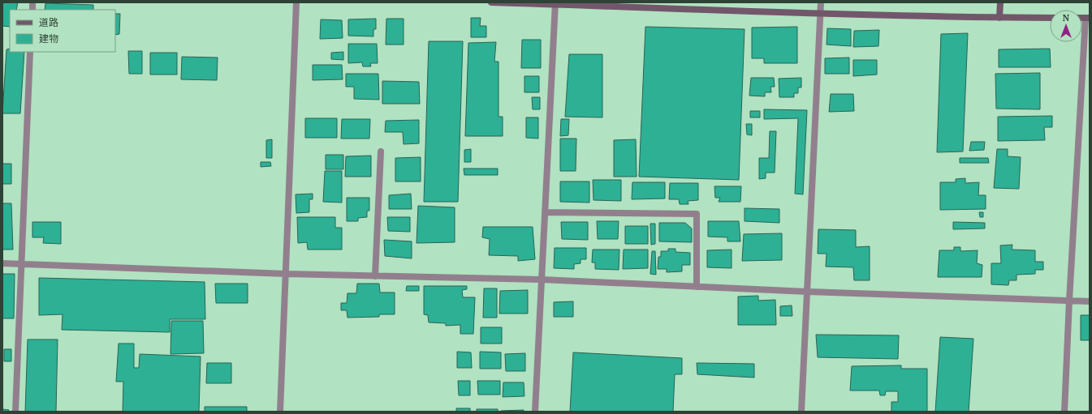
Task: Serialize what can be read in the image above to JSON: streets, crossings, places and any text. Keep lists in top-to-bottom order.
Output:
{
  "legend": ["道路", "建物"],
  "north": "top"
}
